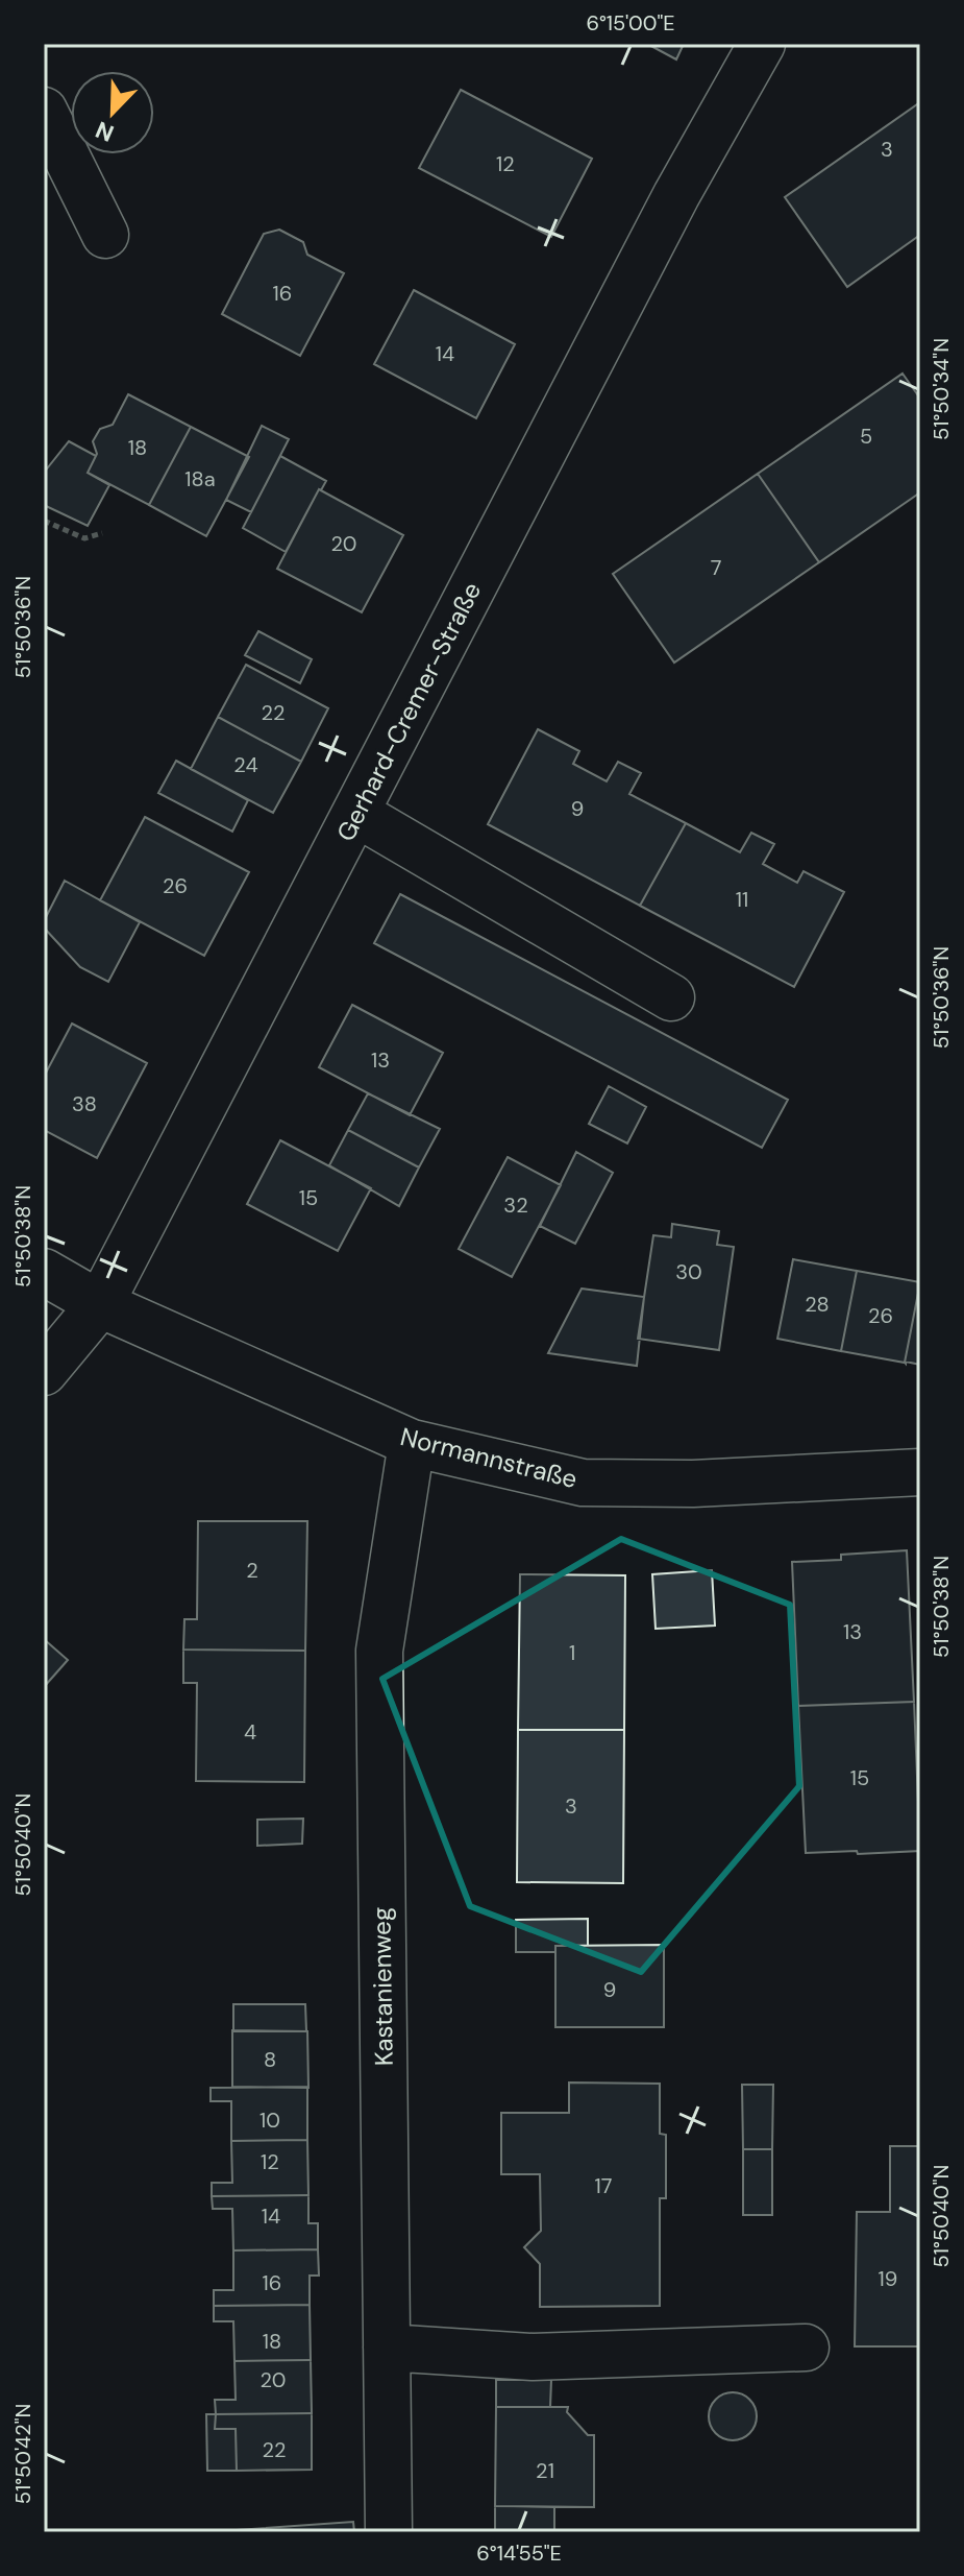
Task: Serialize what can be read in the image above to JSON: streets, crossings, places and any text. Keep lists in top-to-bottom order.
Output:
{
  "streets": {
    "street": ["Gerhard-Cremer-Straße", "Normannstraße", "Kastanienweg"]
  },
  "crossings": [
    ["Gerhard-Cremer-Straße", "Normannstraße"],
    ["Normannstraße", "Kastanienweg"]
  ],
  "house_numbers": [
    "3",
    "12",
    "16",
    "14",
    "5",
    "18",
    "18a",
    "20",
    "7",
    "22",
    "24",
    "9",
    "26",
    "11",
    "13",
    "38",
    "15",
    "32",
    "30",
    "28",
    "26",
    "2",
    "13",
    "1",
    "4",
    "15",
    "3",
    "9",
    "8",
    "10",
    "12",
    "17",
    "14",
    "19",
    "16",
    "18",
    "20",
    "22",
    "21"
  ],
  "north": "bottom left",
  "coordinates": [
    "6°15'00\"E",
    "51°50'34\"N",
    "51°50'36\"N",
    "51°50'38\"N",
    "51°50'40\"N",
    "51°50'42\"N",
    "6°14'55\"E"
  ]
}
